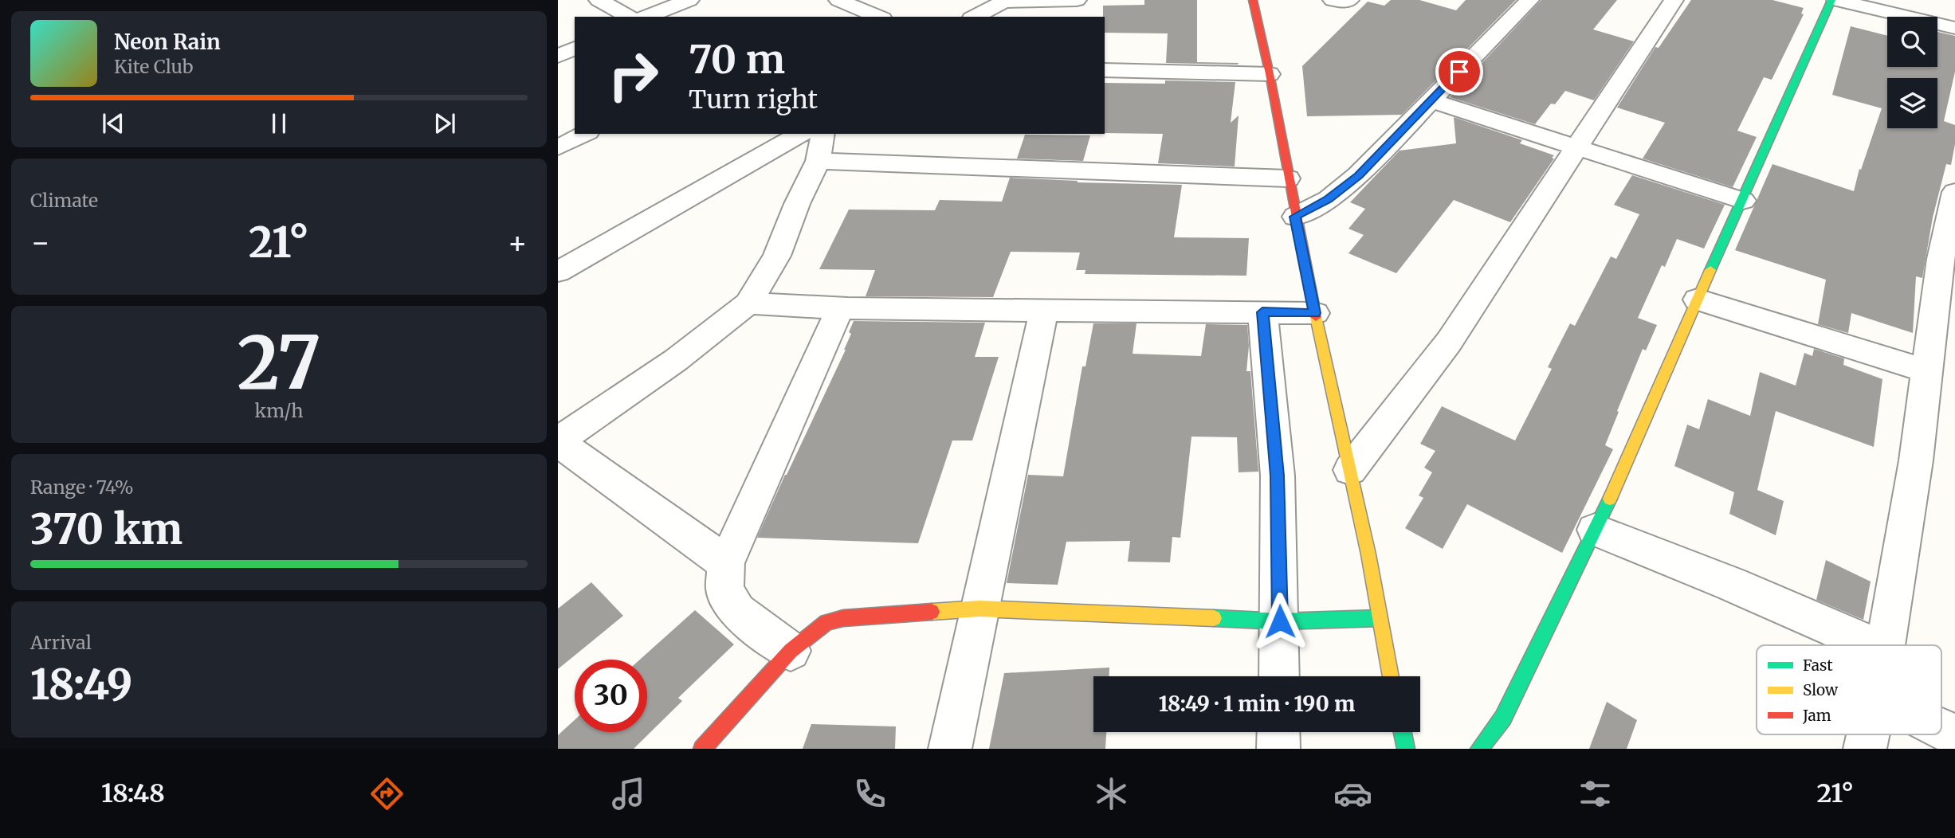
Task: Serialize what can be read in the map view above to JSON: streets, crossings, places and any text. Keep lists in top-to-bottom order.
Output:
{
  "legend": ["Fast", "Slow", "Jam"],
  "page": {
    "turn": ["70 m", "Turn right"],
    "song": ["Neon Rain", "Kite Club"],
    "tile": [
      "Climate",
      ["27", "km/h"],
      ["Range · 74%", "370 km"],
      ["Arrival", "18:49"]
    ],
    "heat": ["−", "21°", "+"],
    "limit": "30",
    "trip": "18:49 · 1 min · 190 m",
    "tabs": ["18:48", "21°"]
  }
}
